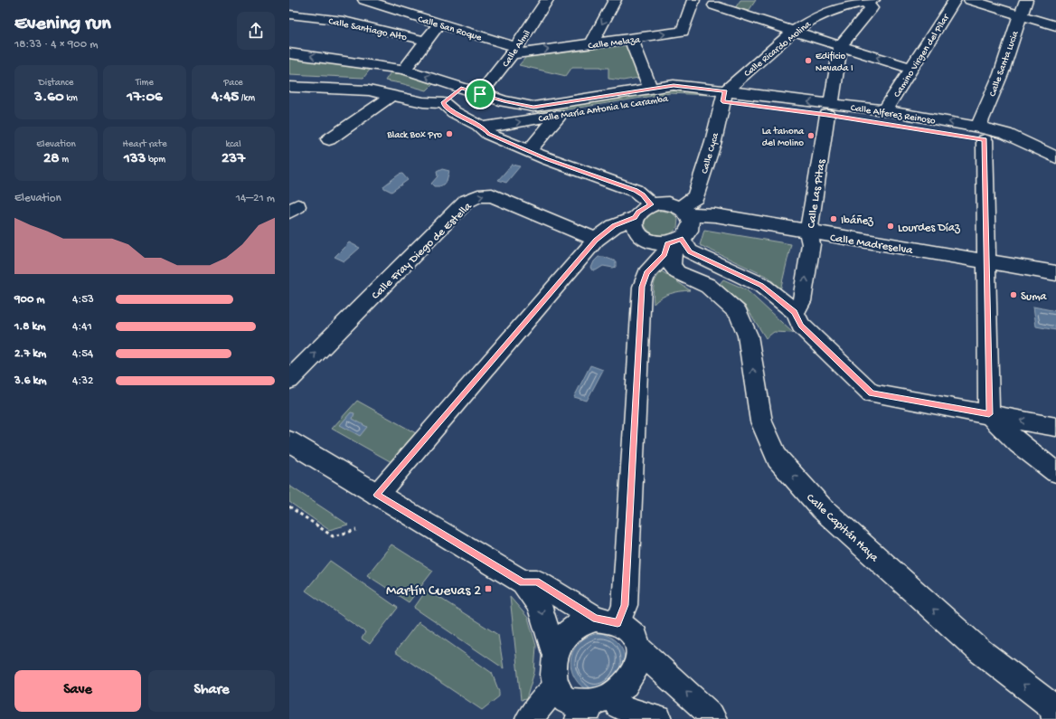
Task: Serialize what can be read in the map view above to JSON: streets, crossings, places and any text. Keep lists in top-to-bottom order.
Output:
{
  "streets": {
    "street": [
      "Calle San Roque",
      "Calle Santiago Alto",
      "Calle Melaza",
      "Calle Almil",
      "Calle Ricardo Molina",
      "Camino Virgen del Pilar",
      "Calle Santa Lucia",
      "Calle María Antonia la Caramba",
      "Calle Alferez Reinoso",
      "Calle Cyca",
      "Calle Las Pitas",
      "Calle Madreselva",
      "Calle Fray Diego de Estella",
      "Calle Capitán Haya"
    ]
  },
  "crossings": [
    ["Calle San Roque", "Calle Melaza"],
    ["Calle San Roque", "Calle Almil"],
    ["Calle Melaza", "Calle Almil"],
    ["Calle Almil", "Calle María Antonia la Caramba"],
    ["Calle Ricardo Molina", "Calle María Antonia la Caramba"],
    ["Calle Ricardo Molina", "Calle Alferez Reinoso"],
    ["Calle Ricardo Molina", "Calle Cyca"],
    ["Camino Virgen del Pilar", "Calle Alferez Reinoso"],
    ["Calle Santa Lucia", "Calle Alferez Reinoso"],
    ["Calle María Antonia la Caramba", "Calle Alferez Reinoso"],
    ["Calle María Antonia la Caramba", "Calle Cyca"],
    ["Calle Alferez Reinoso", "Calle Cyca"],
    ["Calle Alferez Reinoso", "Calle Las Pitas"],
    ["Calle Cyca", "Calle Madreselva"],
    ["Calle Cyca", "Calle Capitán Haya"],
    ["Calle Las Pitas", "Calle Madreselva"],
    ["Calle Madreselva", "Calle Capitán Haya"]
  ],
  "one_way": ["Calle Melaza", "Calle Capitán Haya"],
  "places": {
    "other": [
      "Edificio Nevada I",
      "Black Box Pro",
      "La tahona del Molino",
      "Ibáñez",
      "Lourdes Díaz",
      "Suma"
    ],
    "transit": ["Martín Cuevas 2"]
  },
  "page": {
    "heading": ["Evening run", "18:33 · 4 × 900 m"],
    "stats": [
      ["Distance", "3.60 km"],
      ["Time", "17:06"],
      ["Pace", "4:45 /km"],
      ["Elevation", "28 m"],
      ["Heart rate", "133 bpm"],
      ["kcal", "237"]
    ],
    "chart": ["Elevation", "14–21 m"],
    "list": [
      {
        "name": "900 m",
        "note": "4:53"
      },
      {
        "name": "1.8 km",
        "note": "4:41"
      },
      {
        "name": "2.7 km",
        "note": "4:54"
      },
      {
        "name": "3.6 km",
        "note": "4:32"
      }
    ],
    "buttons": ["Save", "Share"]
  }
}
